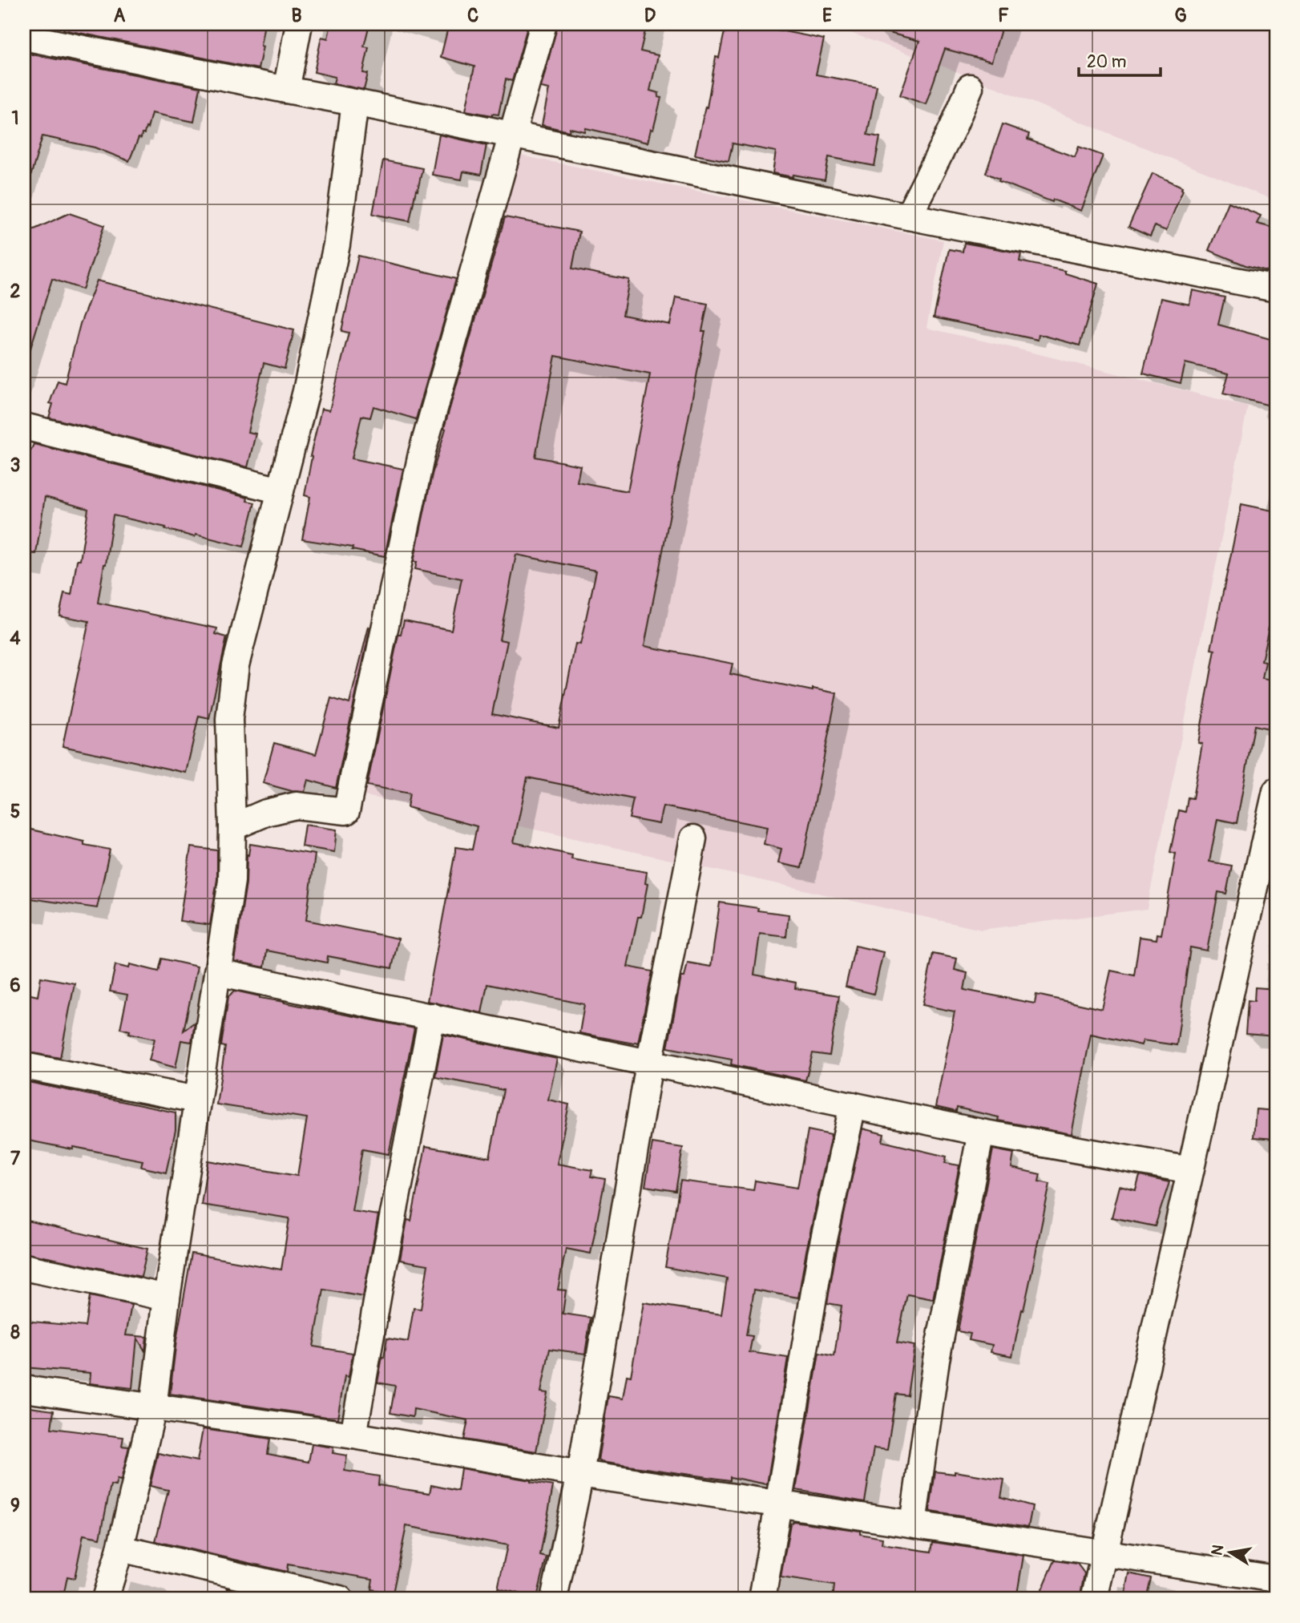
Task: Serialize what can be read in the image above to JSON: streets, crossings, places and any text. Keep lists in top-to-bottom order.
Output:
{
  "scale_bar": "20 m",
  "north": "left",
  "grid": {
    "columns": [
      "A",
      "B",
      "C",
      "D",
      "E",
      "F",
      "G"
    ],
    "rows": [
      "1",
      "2",
      "3",
      "4",
      "5",
      "6",
      "7",
      "8",
      "9"
    ]
  }
}
